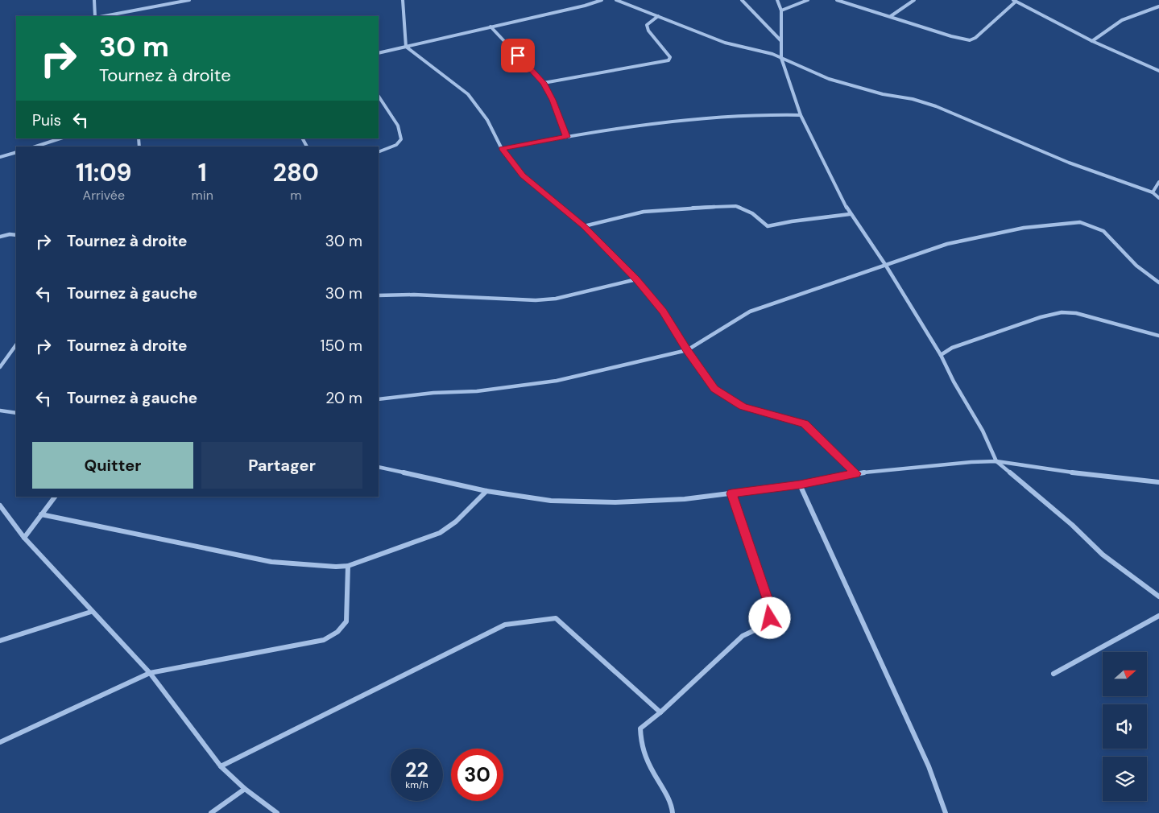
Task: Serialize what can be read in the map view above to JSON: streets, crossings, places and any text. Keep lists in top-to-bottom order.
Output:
{
  "north": "right",
  "page": {
    "turn": ["30 m", "Tournez à droite"],
    "then": "Puis",
    "eta": [
      "11:09",
      "Arrivée",
      "1",
      "min",
      "280",
      "m"
    ],
    "list": [
      {
        "name": "Tournez à droite",
        "value": "30 m"
      },
      {
        "name": "Tournez à gauche",
        "value": "30 m"
      },
      {
        "name": "Tournez à droite",
        "value": "150 m"
      },
      {
        "name": "Tournez à gauche",
        "value": "20 m"
      }
    ],
    "buttons": ["Quitter", "Partager"],
    "speed": "22 km/h",
    "limit": "30"
  }
}
